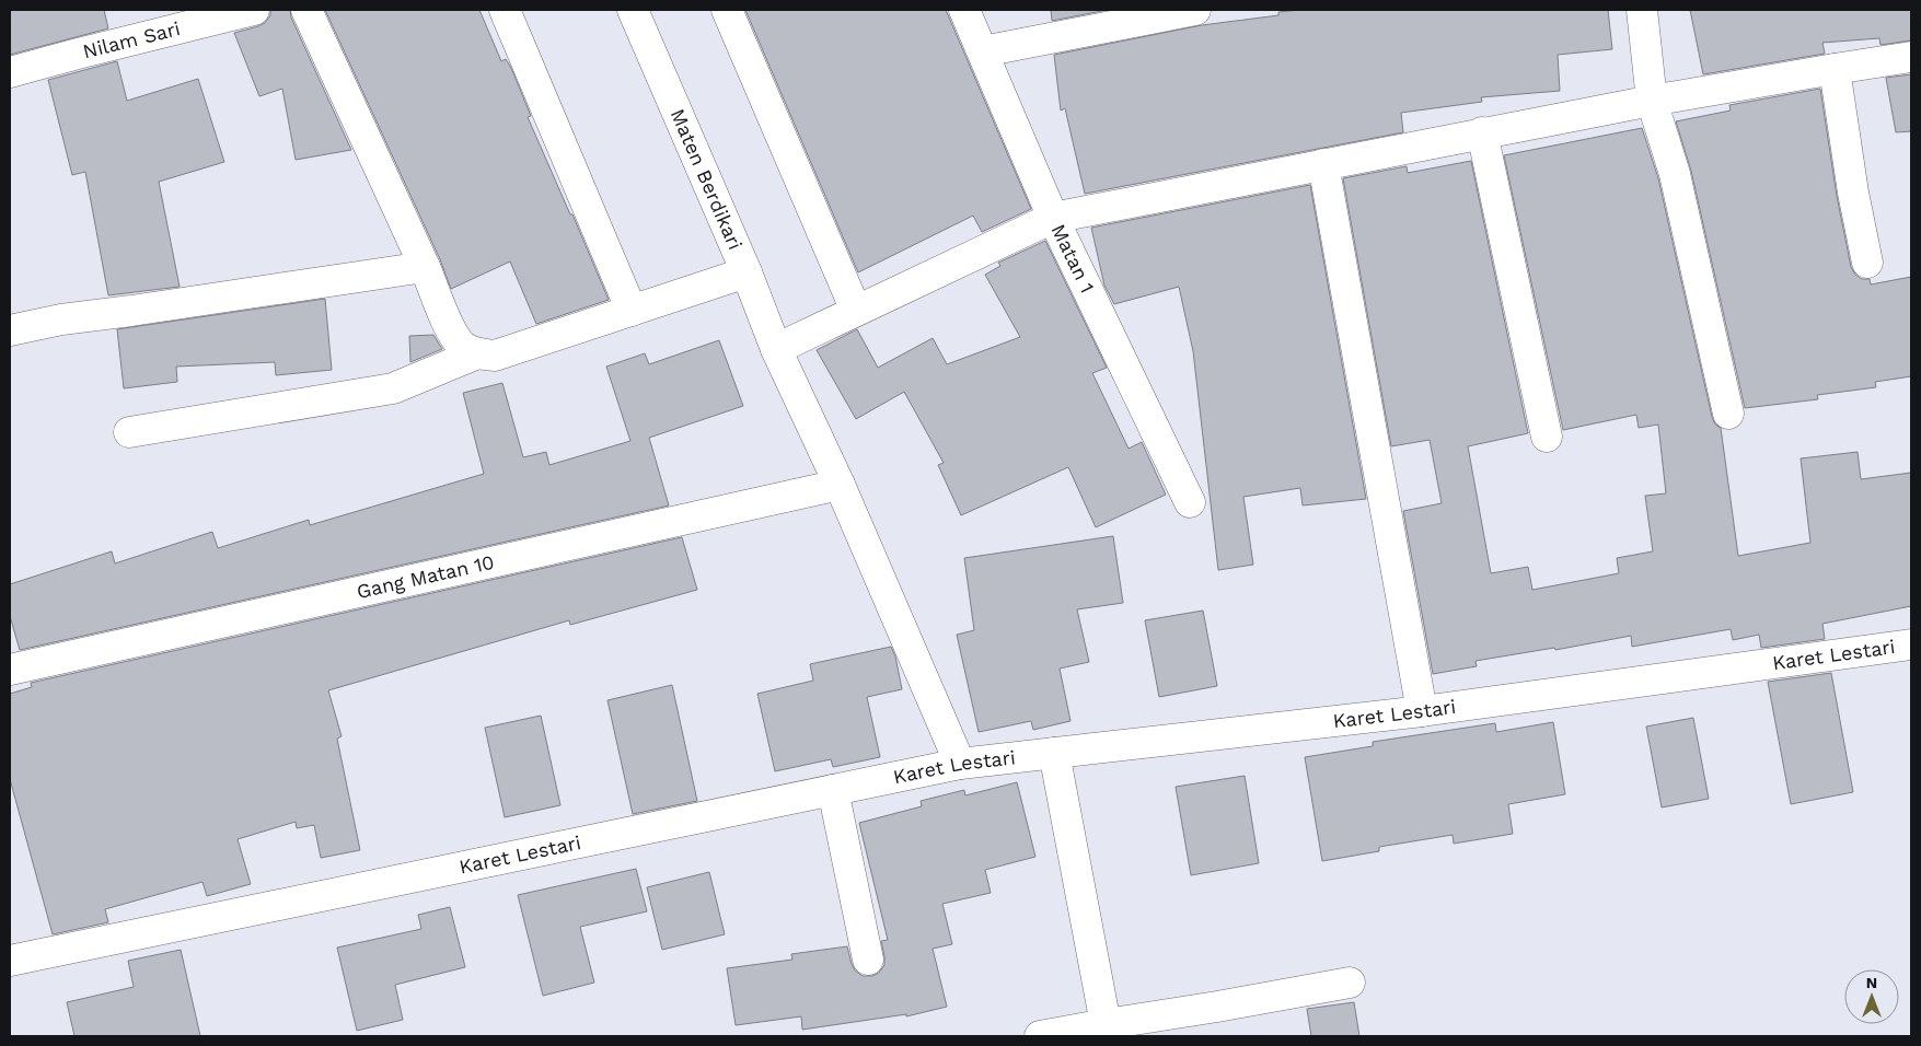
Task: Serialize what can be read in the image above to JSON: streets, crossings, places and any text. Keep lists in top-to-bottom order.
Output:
{
  "streets": {
    "street": [
      "Nilam Sari",
      "Maten Berdikari",
      "Matan 1",
      "Gang Matan 10",
      "Karet Lestari"
    ]
  },
  "crossings": [
    ["Maten Berdikari", "Gang Matan 10"],
    ["Maten Berdikari", "Karet Lestari"]
  ],
  "north": "top"
}
